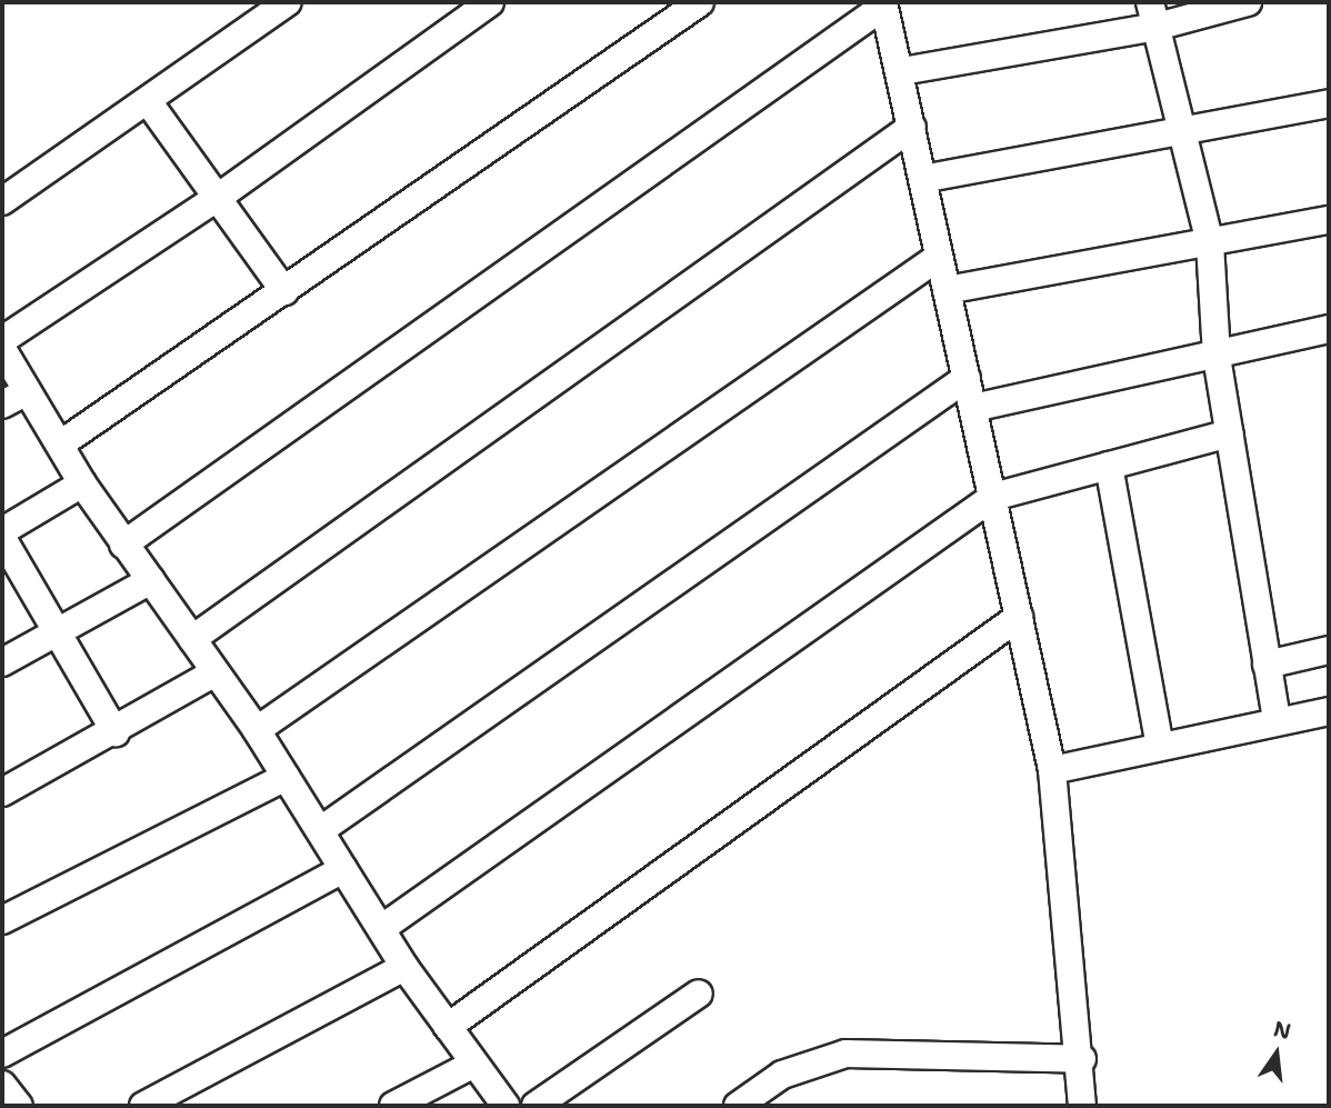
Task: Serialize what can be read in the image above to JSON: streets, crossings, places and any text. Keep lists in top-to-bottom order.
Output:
{
  "north": "top"
}
